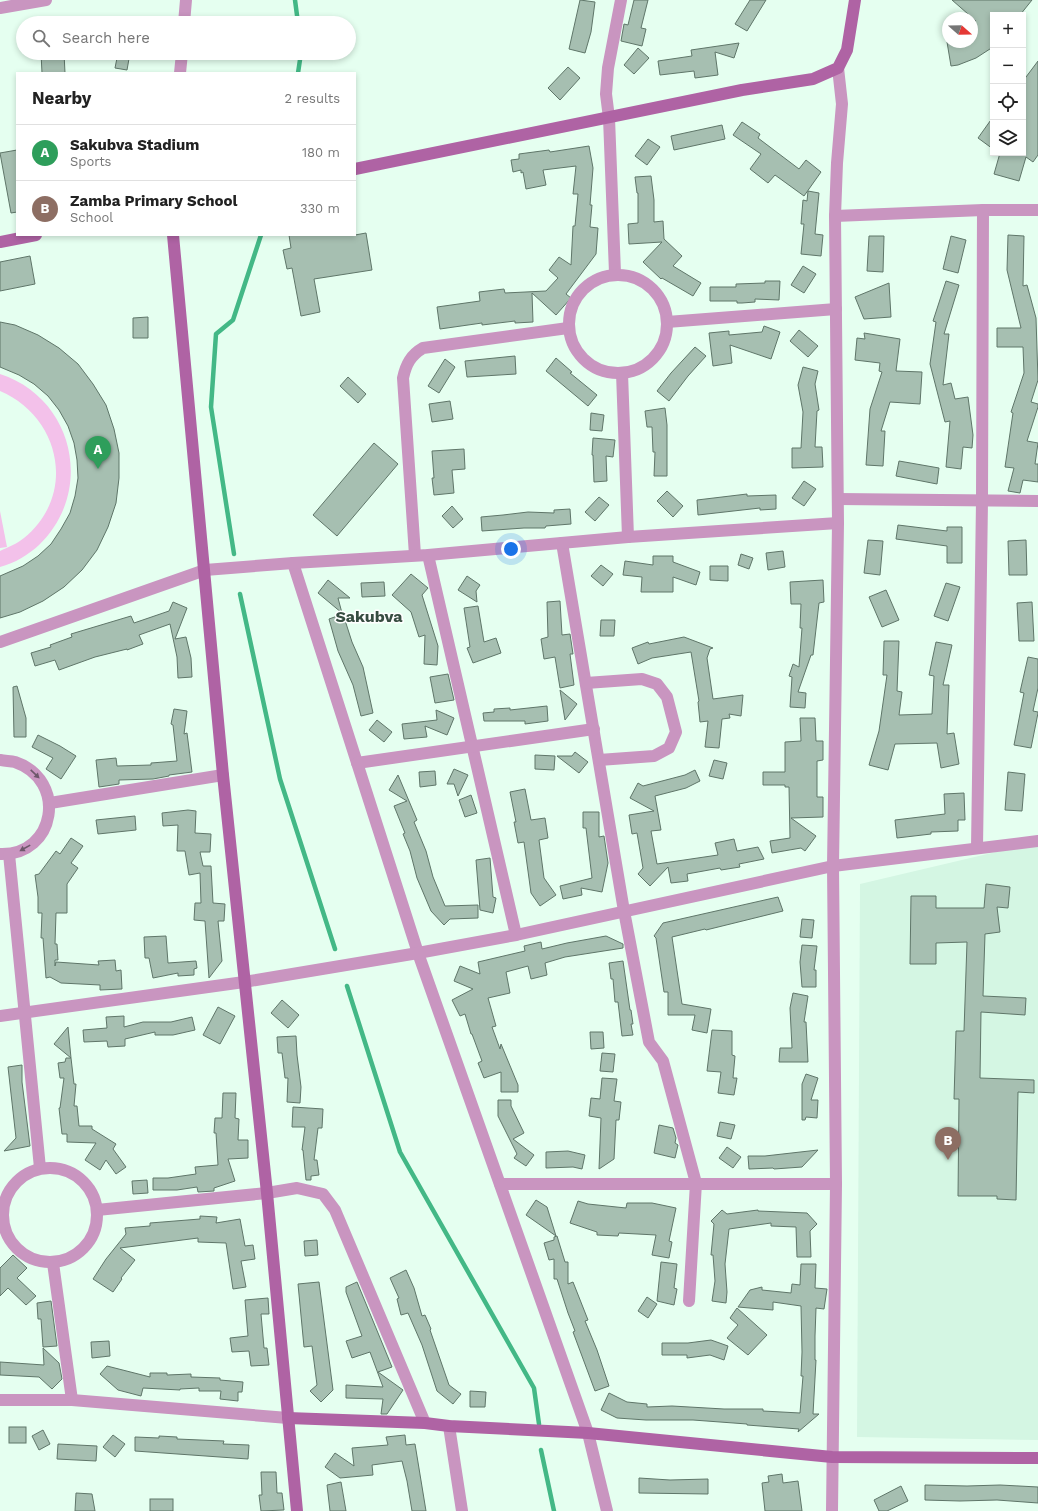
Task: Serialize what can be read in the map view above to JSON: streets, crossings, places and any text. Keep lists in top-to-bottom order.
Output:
{
  "districts": ["Sakubva"],
  "north": "right",
  "page": {
    "map_buttons": ["+", "−"],
    "search": "Search here",
    "heading": ["Nearby", "2 results"],
    "list": [
      {
        "mark": "A",
        "name": "Sakubva Stadium",
        "note": "Sports",
        "value": "180 m"
      },
      {
        "mark": "B",
        "name": "Zamba Primary School",
        "note": "School",
        "value": "330 m"
      }
    ],
    "pins": ["A", "B"]
  }
}
